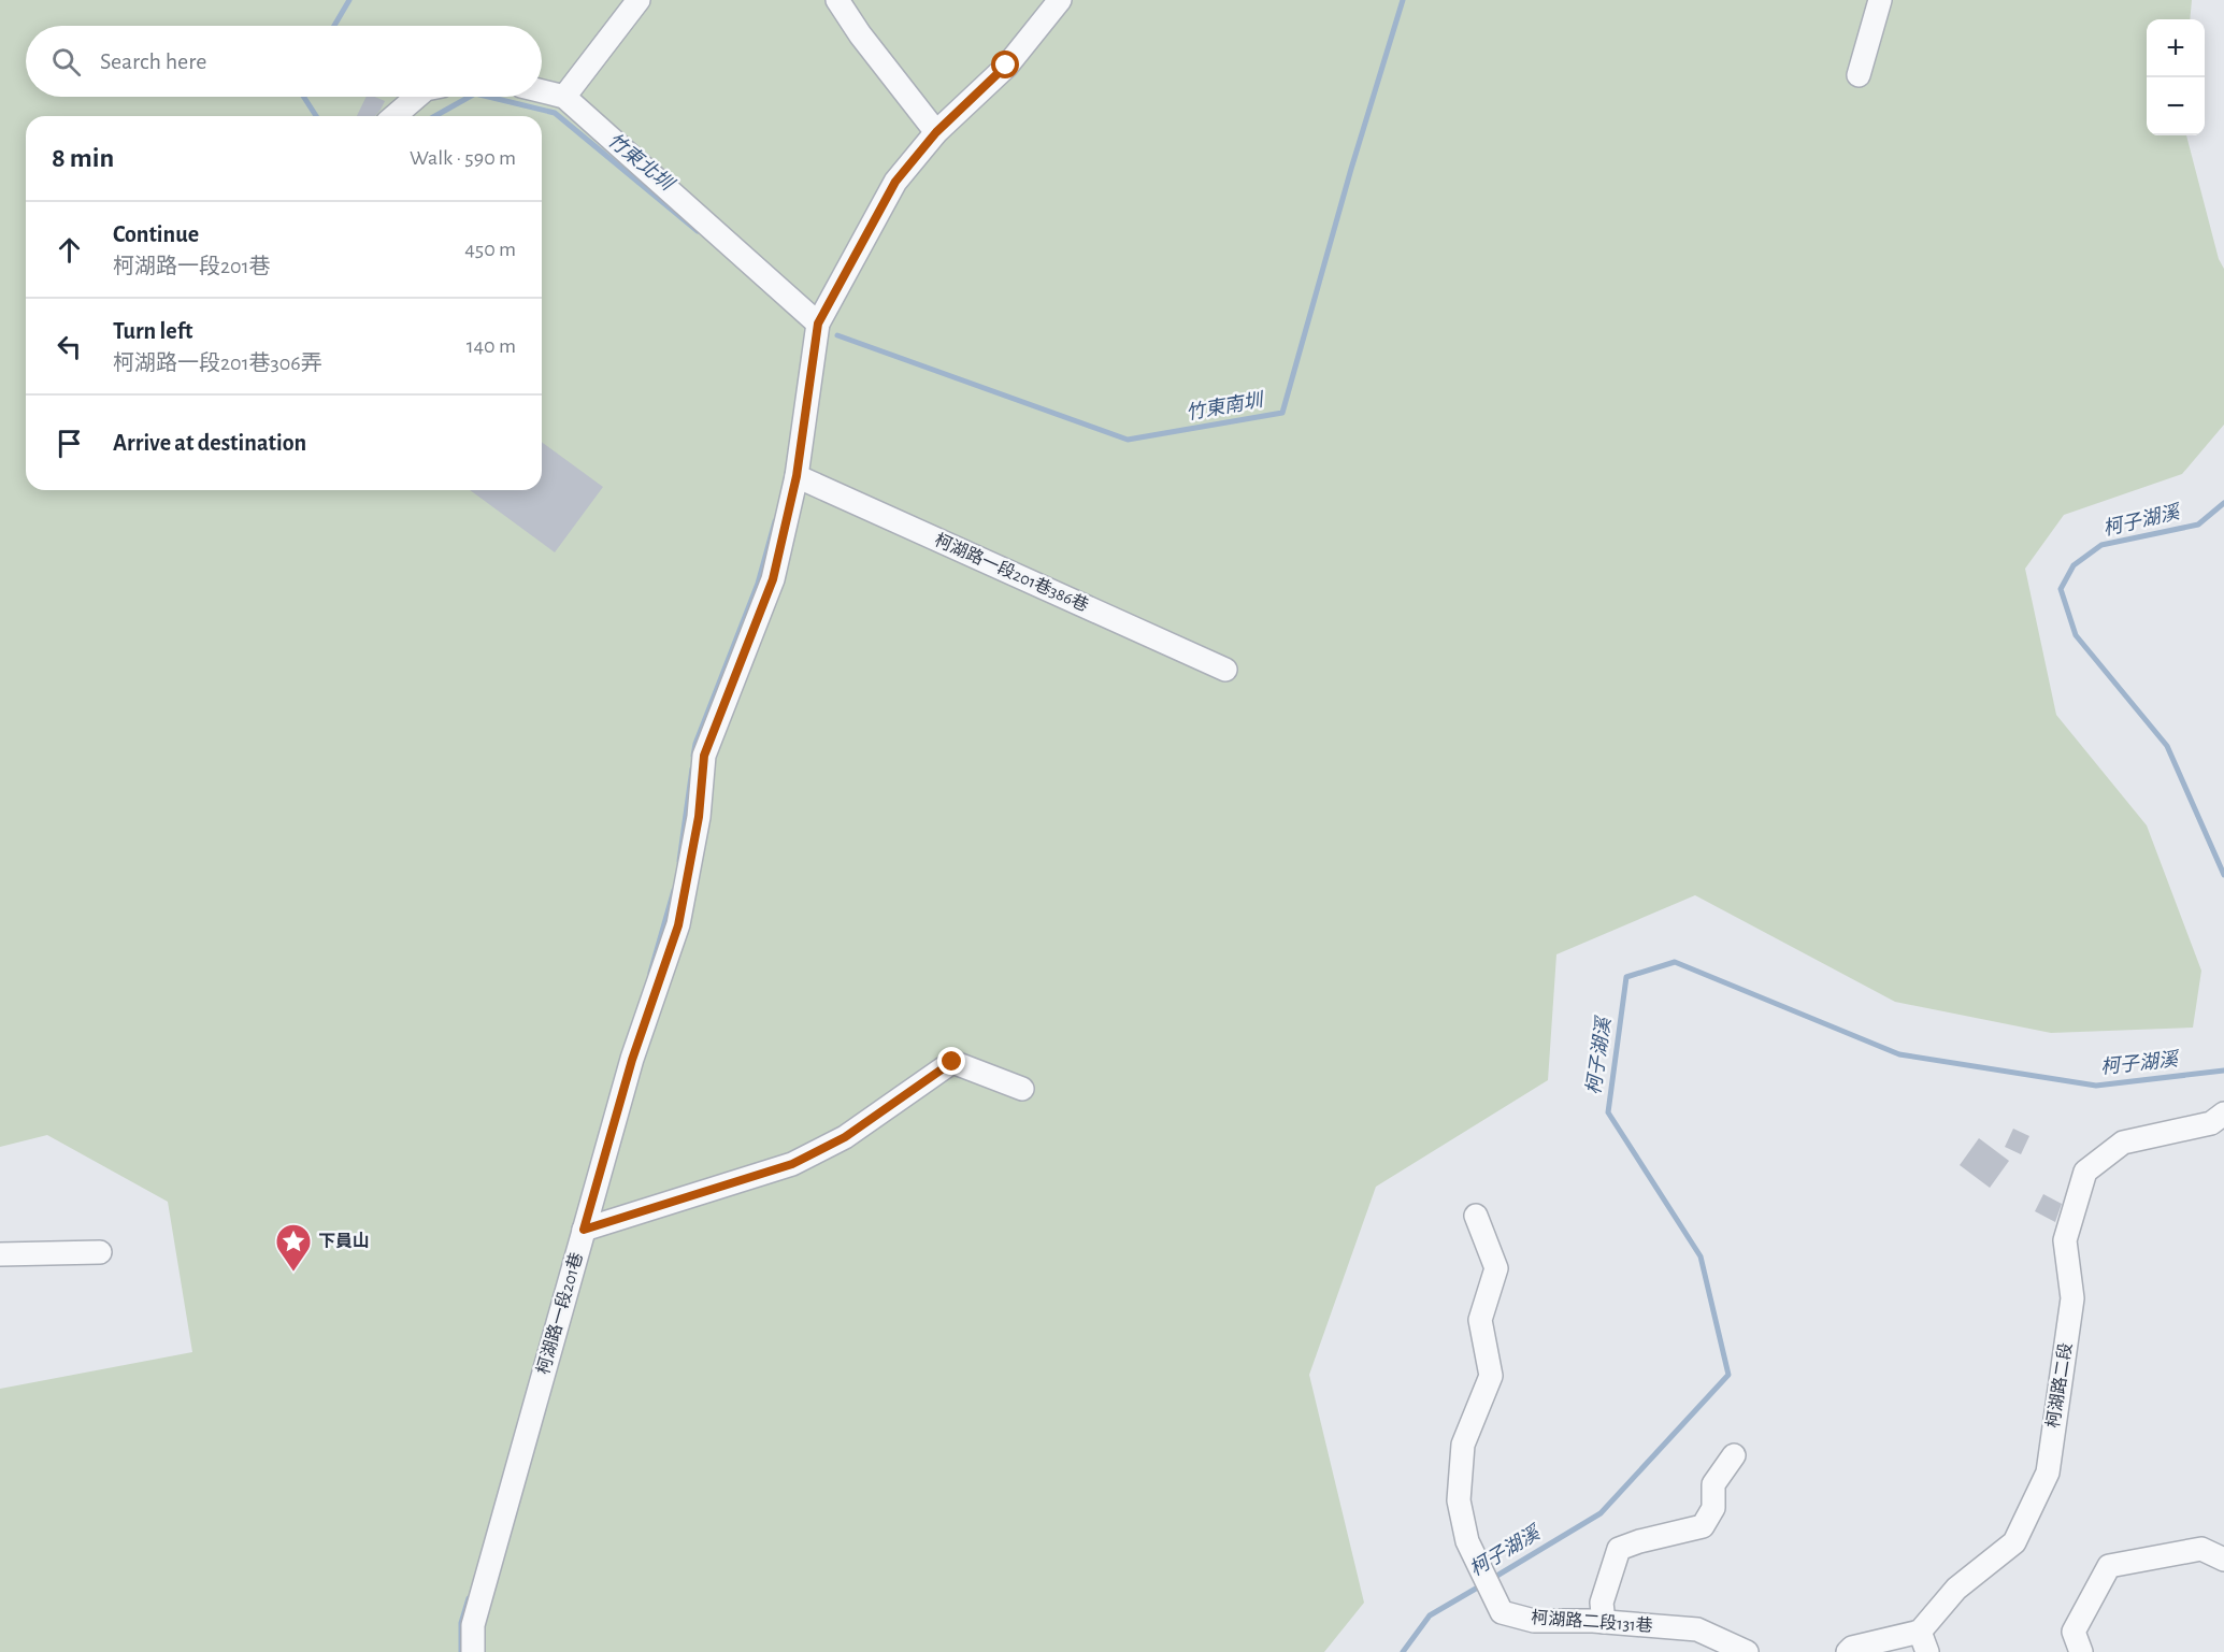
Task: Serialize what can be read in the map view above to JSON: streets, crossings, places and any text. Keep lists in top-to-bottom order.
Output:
{
  "streets": {
    "street": [
      "柯湖路一段201巷386巷",
      "柯湖路一段201巷",
      "柯湖路二段",
      "柯湖路二段131巷"
    ]
  },
  "crossings": [
    ["柯湖路一段201巷386巷", "柯湖路一段201巷"]
  ],
  "water": ["竹東北圳", "竹東南圳", "柯子湖溪"],
  "places": {
    "place": ["下員山"]
  },
  "page": {
    "map_buttons": ["+", "−"],
    "search": "Search here",
    "heading": ["8 min", "Walk · 590 m"],
    "list": [
      ["Continue", "柯湖路一段201巷", "450 m"],
      ["Turn left", "柯湖路一段201巷306弄", "140 m"],
      "Arrive at destination"
    ]
  }
}
